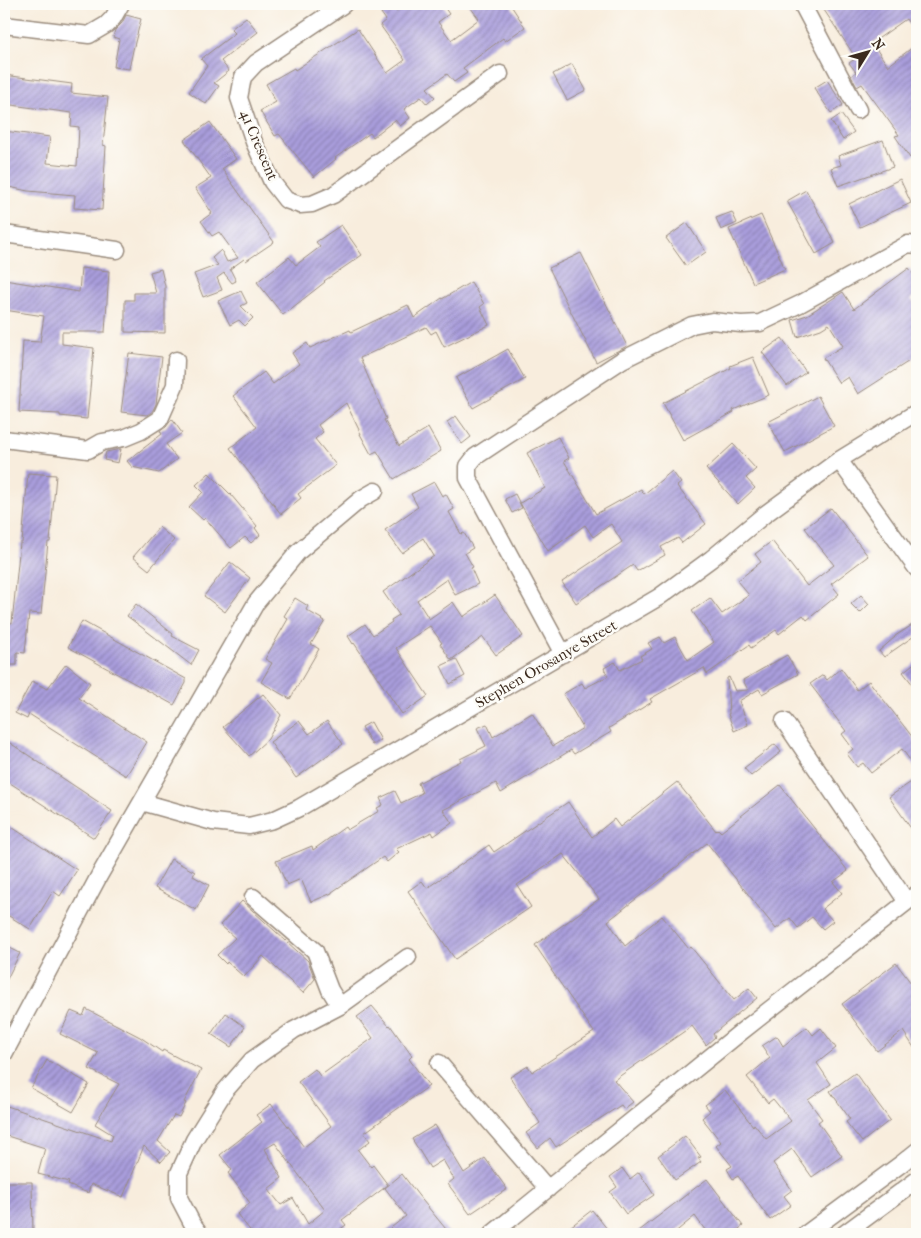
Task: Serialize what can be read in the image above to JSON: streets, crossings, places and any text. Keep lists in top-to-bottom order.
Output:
{
  "streets": {
    "street": ["41 Crescent", "Stephen Orosanye Street"]
  },
  "north": "top right"
}
